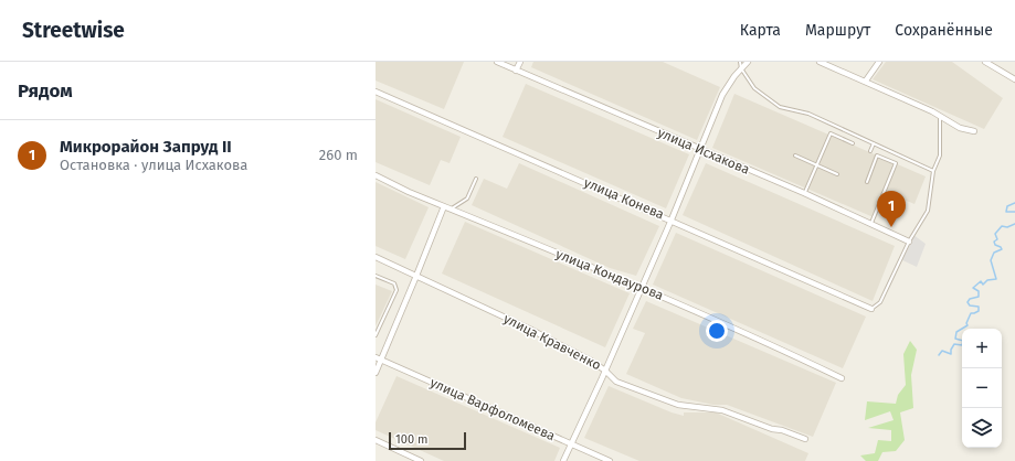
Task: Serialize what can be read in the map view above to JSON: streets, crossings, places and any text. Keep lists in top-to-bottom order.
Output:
{
  "streets": {
    "street": [
      "улица Исхакова",
      "улица Конева",
      "улица Кондаурова",
      "улица Кравченко",
      "улица Варфоломеева"
    ]
  },
  "scale_bar": "100 m",
  "page": {
    "header": "Streetwise",
    "nav": ["Карта", "Маршрут", "Сохранённые"],
    "heading": "Рядом",
    "list": [
      {
        "mark": "1",
        "name": "Микрорайон Запруд II",
        "note": "Остановка · улица Исхакова",
        "value": "260 m"
      }
    ],
    "pins": "1",
    "map_buttons": ["+", "−"],
    "scale": "100 m"
  }
}
